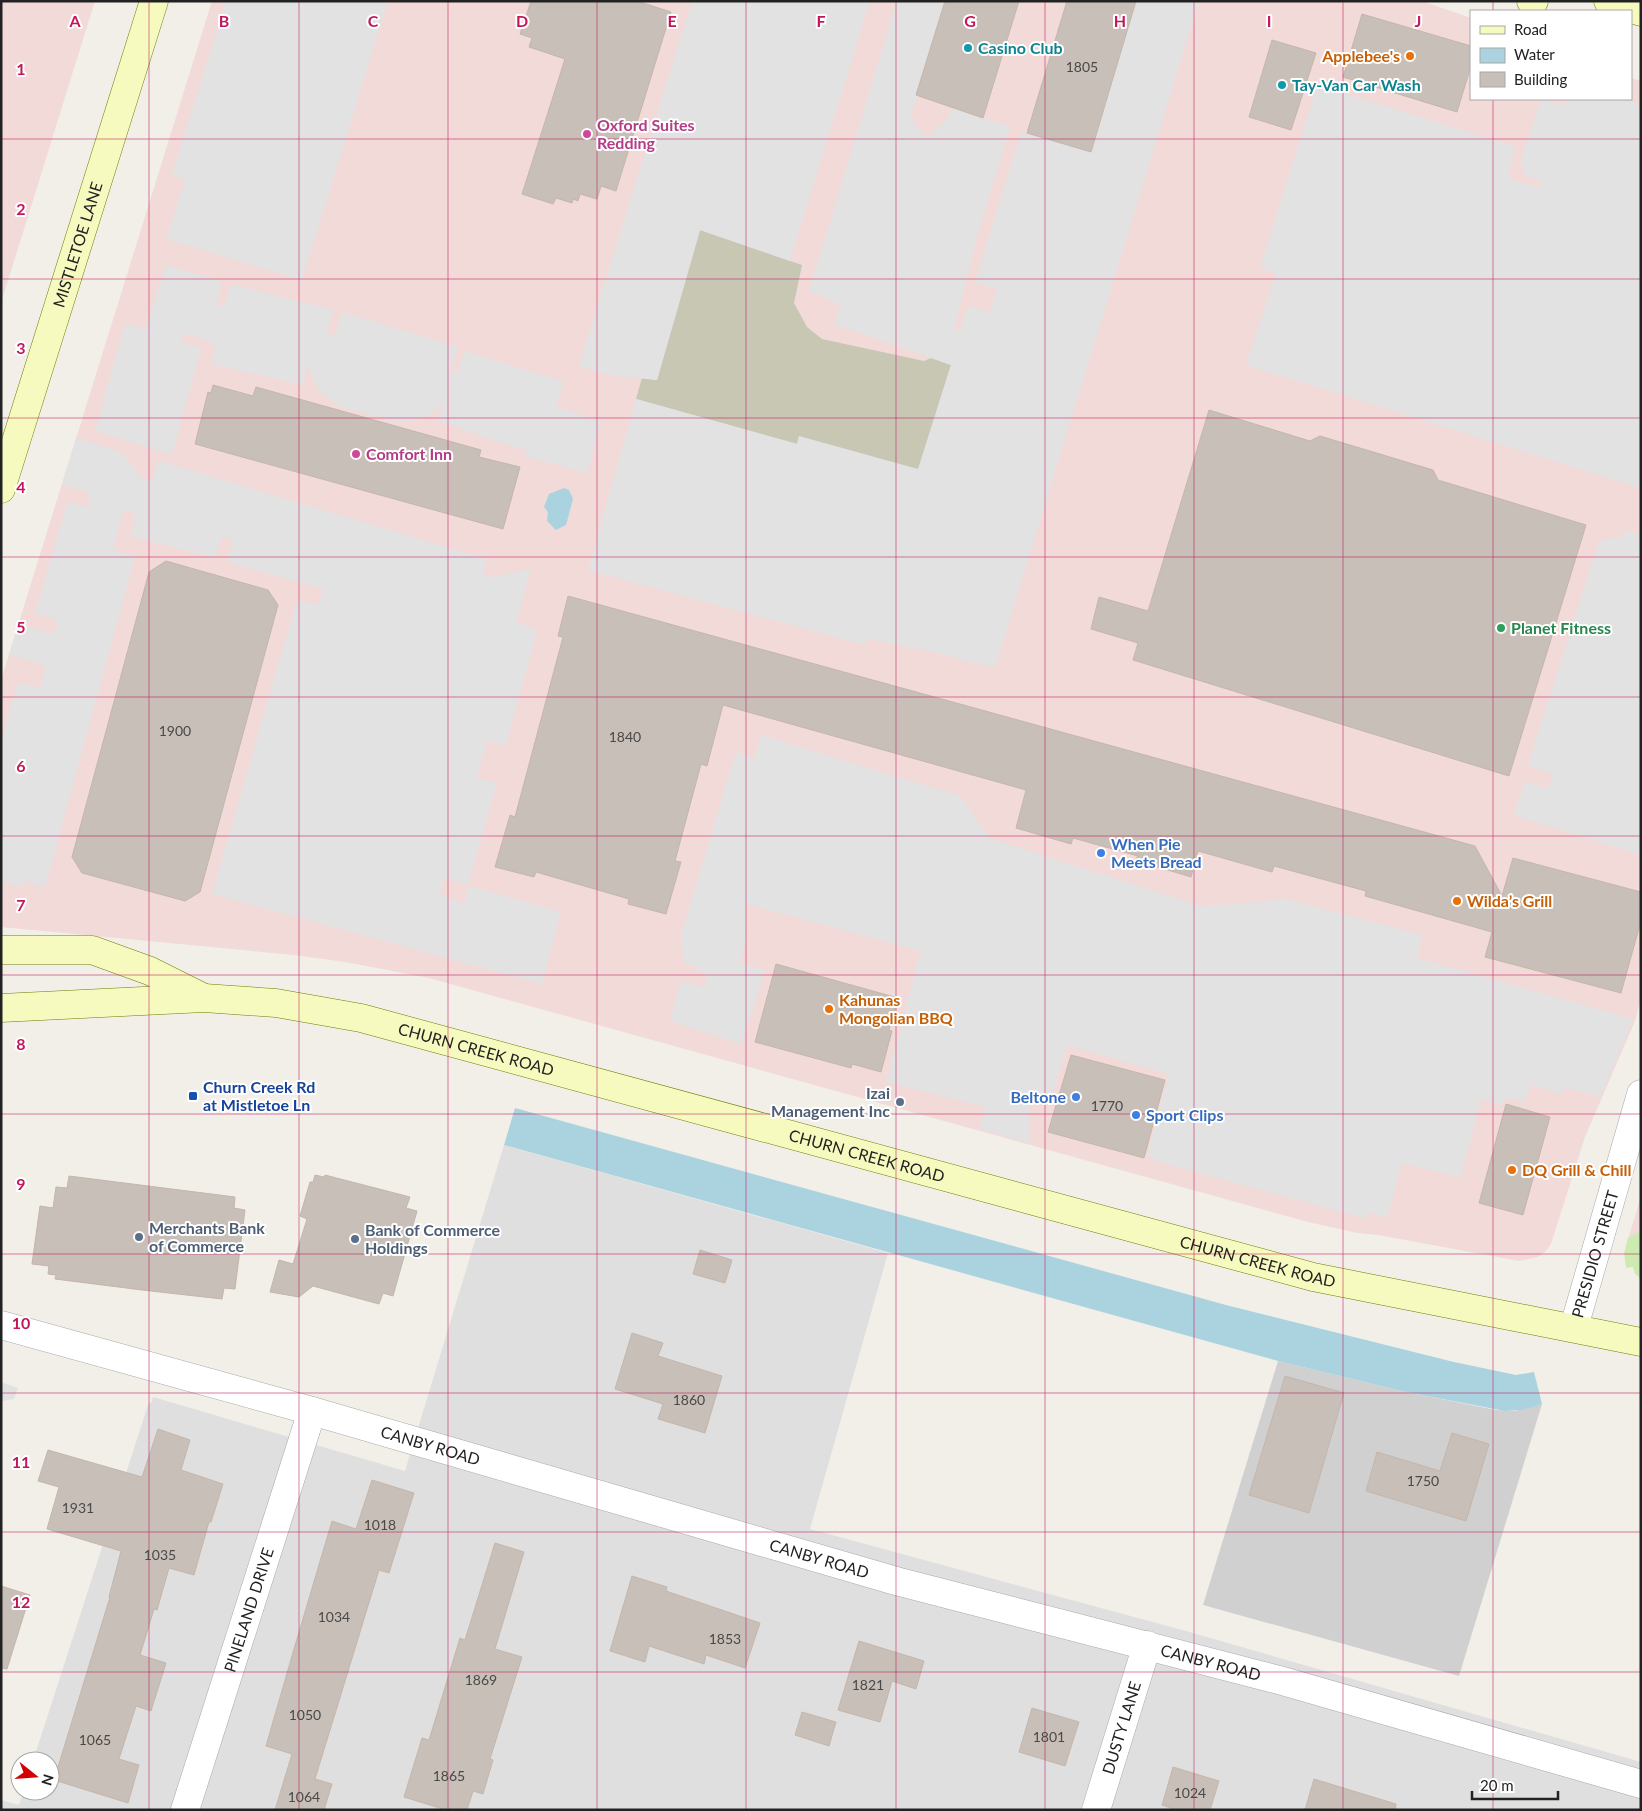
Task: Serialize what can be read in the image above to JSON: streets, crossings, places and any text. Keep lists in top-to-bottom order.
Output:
{
  "streets": {
    "main road": ["MISTLETOE LANE", "CHURN CREEK ROAD"],
    "street": [
      "PRESIDIO STREET",
      "CANBY ROAD",
      "PINELAND DRIVE",
      "DUSTY LANE"
    ]
  },
  "crossings": [
    ["CHURN CREEK ROAD", "PRESIDIO STREET"],
    ["CANBY ROAD", "PINELAND DRIVE"],
    ["CANBY ROAD", "DUSTY LANE"]
  ],
  "places": {
    "other": [
      "Casino Club",
      "Applebee's",
      "Tay-Van Car Wash",
      "Oxford Suites Redding",
      "Comfort Inn",
      "Planet Fitness",
      "When Pie Meets Bread",
      "Wilda’s Grill",
      "Kahunas Mongolian BBQ",
      "Beltone",
      "Izai Management Inc",
      "Sport Clips",
      "DQ Grill & Chill",
      "Merchants Bank of Commerce",
      "Bank of Commerce Holdings"
    ],
    "transit": ["Churn Creek Rd at Mistletoe Ln"]
  },
  "house_numbers": [
    "1805",
    "1900",
    "1840",
    "1770",
    "1860",
    "1750",
    "1931",
    "1018",
    "1035",
    "1034",
    "1853",
    "1869",
    "1821",
    "1050",
    "1801",
    "1065",
    "1865",
    "1024",
    "1064"
  ],
  "legend": ["Road", "Water", "Building"],
  "scale_bar": "20 m",
  "north": "right",
  "grid": {
    "columns": [
      "A",
      "B",
      "C",
      "D",
      "E",
      "F",
      "G",
      "H",
      "I",
      "J"
    ],
    "rows": [
      "1",
      "2",
      "3",
      "4",
      "5",
      "6",
      "7",
      "8",
      "9",
      "10",
      "11",
      "12"
    ]
  }
}
